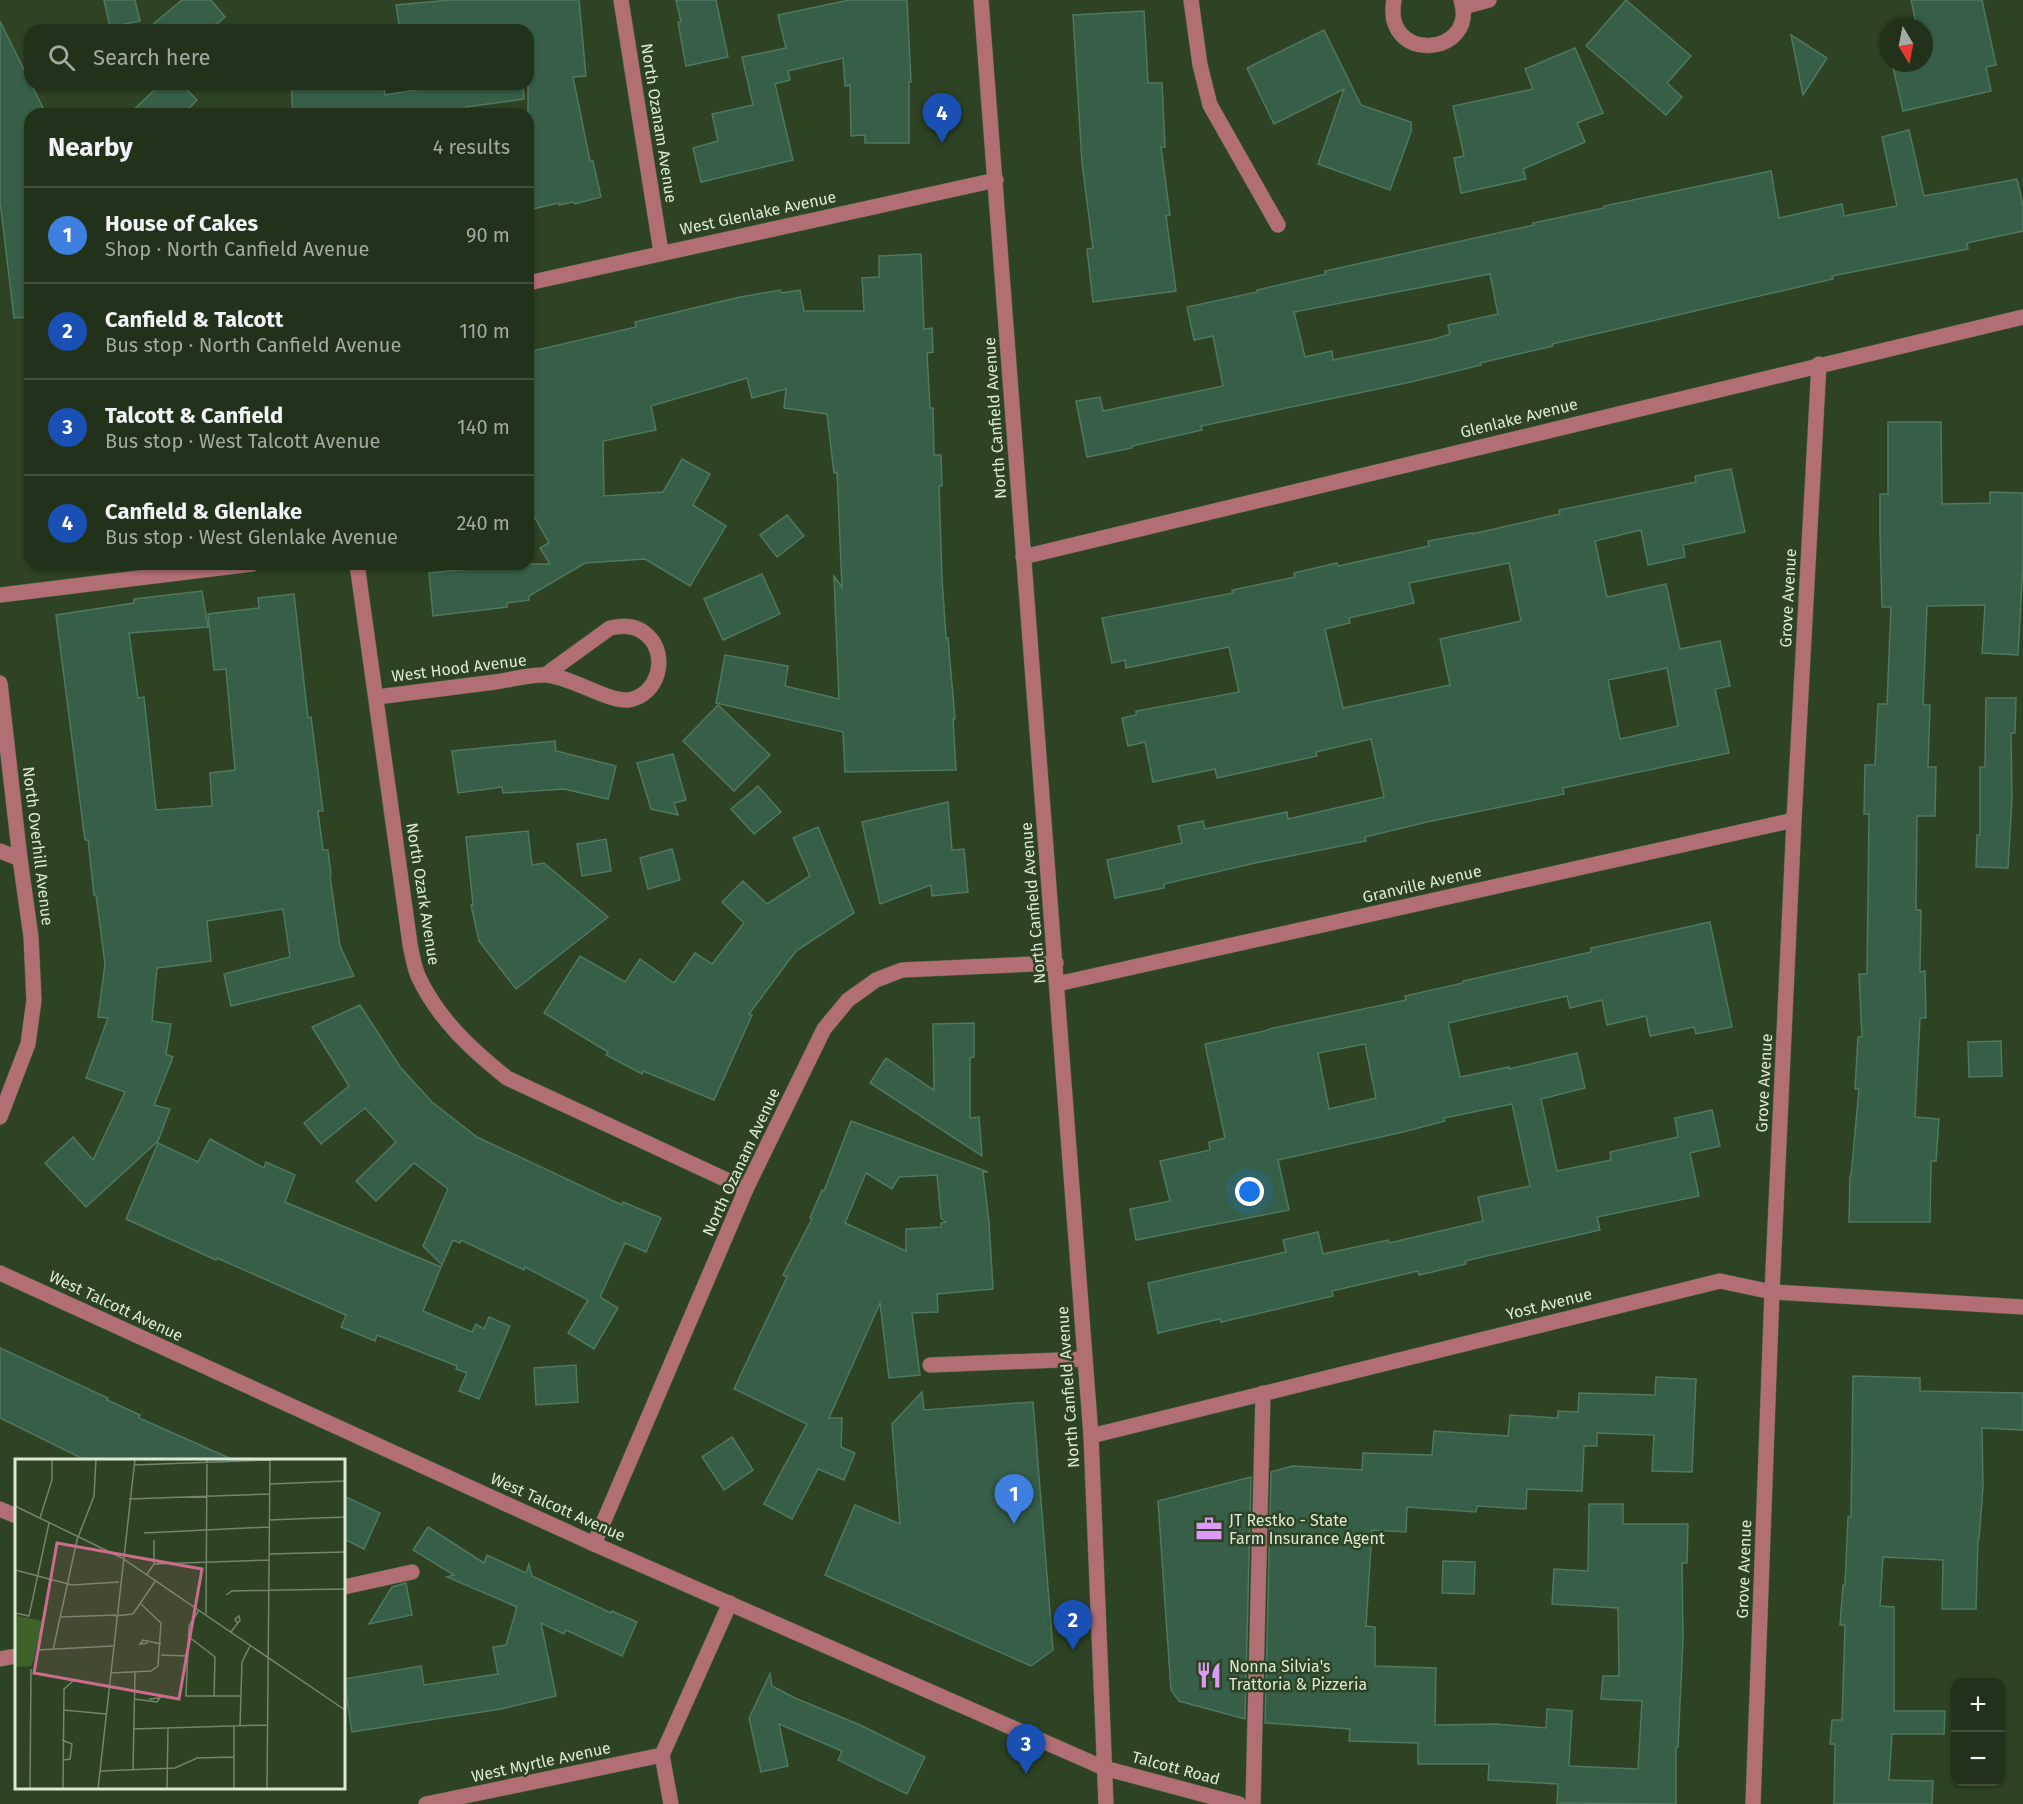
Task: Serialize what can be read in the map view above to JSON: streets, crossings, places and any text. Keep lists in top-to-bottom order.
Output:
{
  "streets": {
    "street": [
      "North Ozanam Avenue",
      "West Glenlake Avenue",
      "North Canfield Avenue",
      "Glenlake Avenue",
      "Grove Avenue",
      "West Hood Avenue",
      "North Overhill Avenue",
      "Granville Avenue",
      "North Ozark Avenue",
      "Yost Avenue",
      "West Talcott Avenue",
      "West Myrtle Avenue",
      "Talcott Road"
    ]
  },
  "crossings": [
    ["North Ozanam Avenue", "West Glenlake Avenue"],
    ["North Ozanam Avenue", "North Canfield Avenue"],
    ["North Ozanam Avenue", "North Ozark Avenue"],
    ["North Ozanam Avenue", "West Talcott Avenue"],
    ["West Glenlake Avenue", "North Canfield Avenue"],
    ["North Canfield Avenue", "Glenlake Avenue"],
    ["North Canfield Avenue", "Granville Avenue"],
    ["North Canfield Avenue", "Yost Avenue"],
    ["North Canfield Avenue", "West Talcott Avenue"],
    ["North Canfield Avenue", "Talcott Road"],
    ["Glenlake Avenue", "Grove Avenue"],
    ["Grove Avenue", "Granville Avenue"],
    ["Grove Avenue", "Yost Avenue"],
    ["West Hood Avenue", "North Ozark Avenue"],
    ["West Talcott Avenue", "Talcott Road"]
  ],
  "places": {
    "office": ["JT Restko - State Farm Insurance Agent"],
    "restaurant": ["Nonna Silvia's Trattoria & Pizzeria"]
  },
  "north": "bottom",
  "page": {
    "search": "Search here",
    "pins": [
      "4",
      "1",
      "2",
      "3"
    ],
    "heading": ["Nearby", "4 results"],
    "list": [
      {
        "mark": "1",
        "name": "House of Cakes",
        "note": "Shop · North Canfield Avenue",
        "value": "90 m"
      },
      {
        "mark": "2",
        "name": "Canfield & Talcott",
        "note": "Bus stop · North Canfield Avenue",
        "value": "110 m"
      },
      {
        "mark": "3",
        "name": "Talcott & Canfield",
        "note": "Bus stop · West Talcott Avenue",
        "value": "140 m"
      },
      {
        "mark": "4",
        "name": "Canfield & Glenlake",
        "note": "Bus stop · West Glenlake Avenue",
        "value": "240 m"
      }
    ],
    "map_buttons": ["+", "−"]
  }
}
